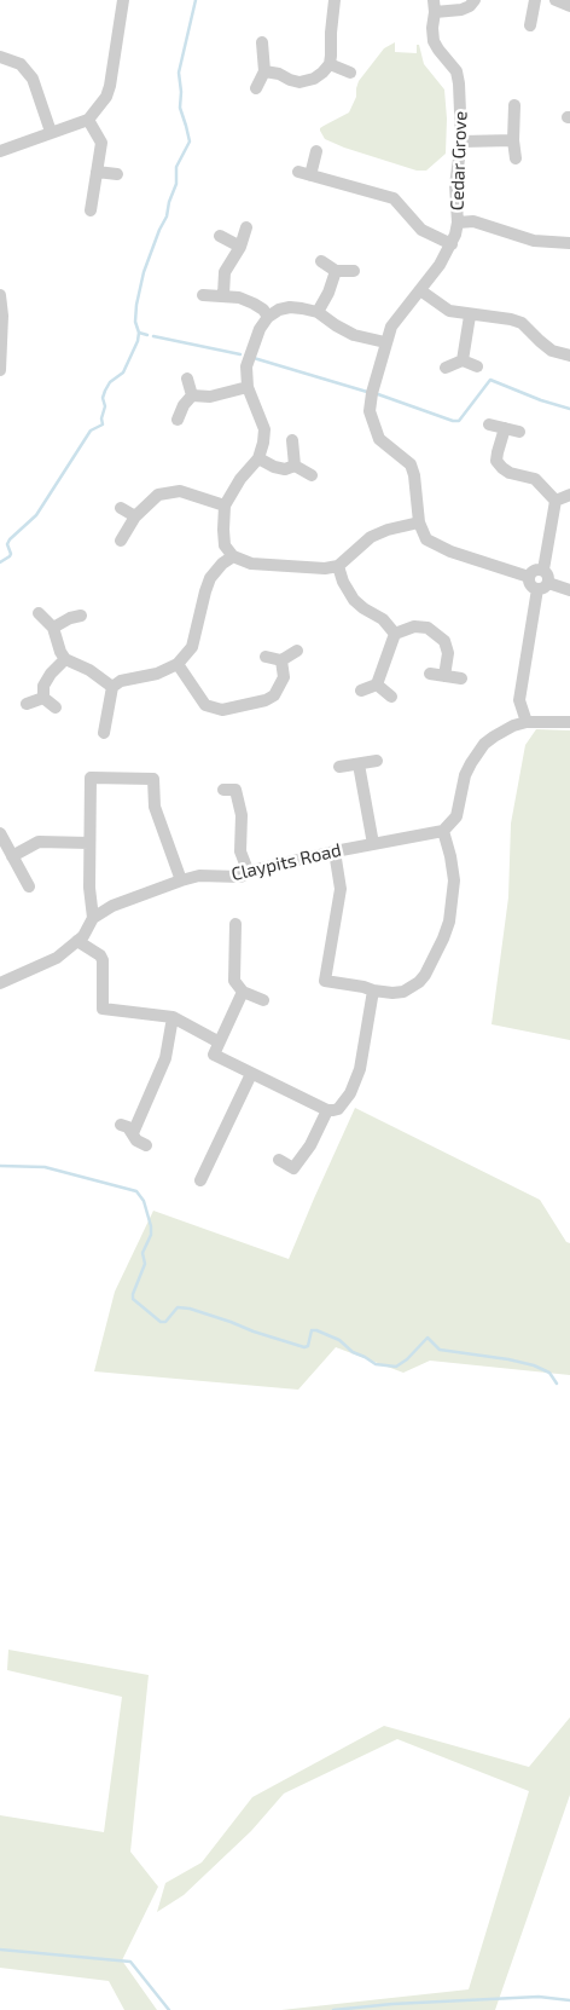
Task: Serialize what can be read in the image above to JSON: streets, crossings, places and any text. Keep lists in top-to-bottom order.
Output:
{
  "streets": {
    "street": ["Cedar Grove", "Claypits Road"]
  }
}
